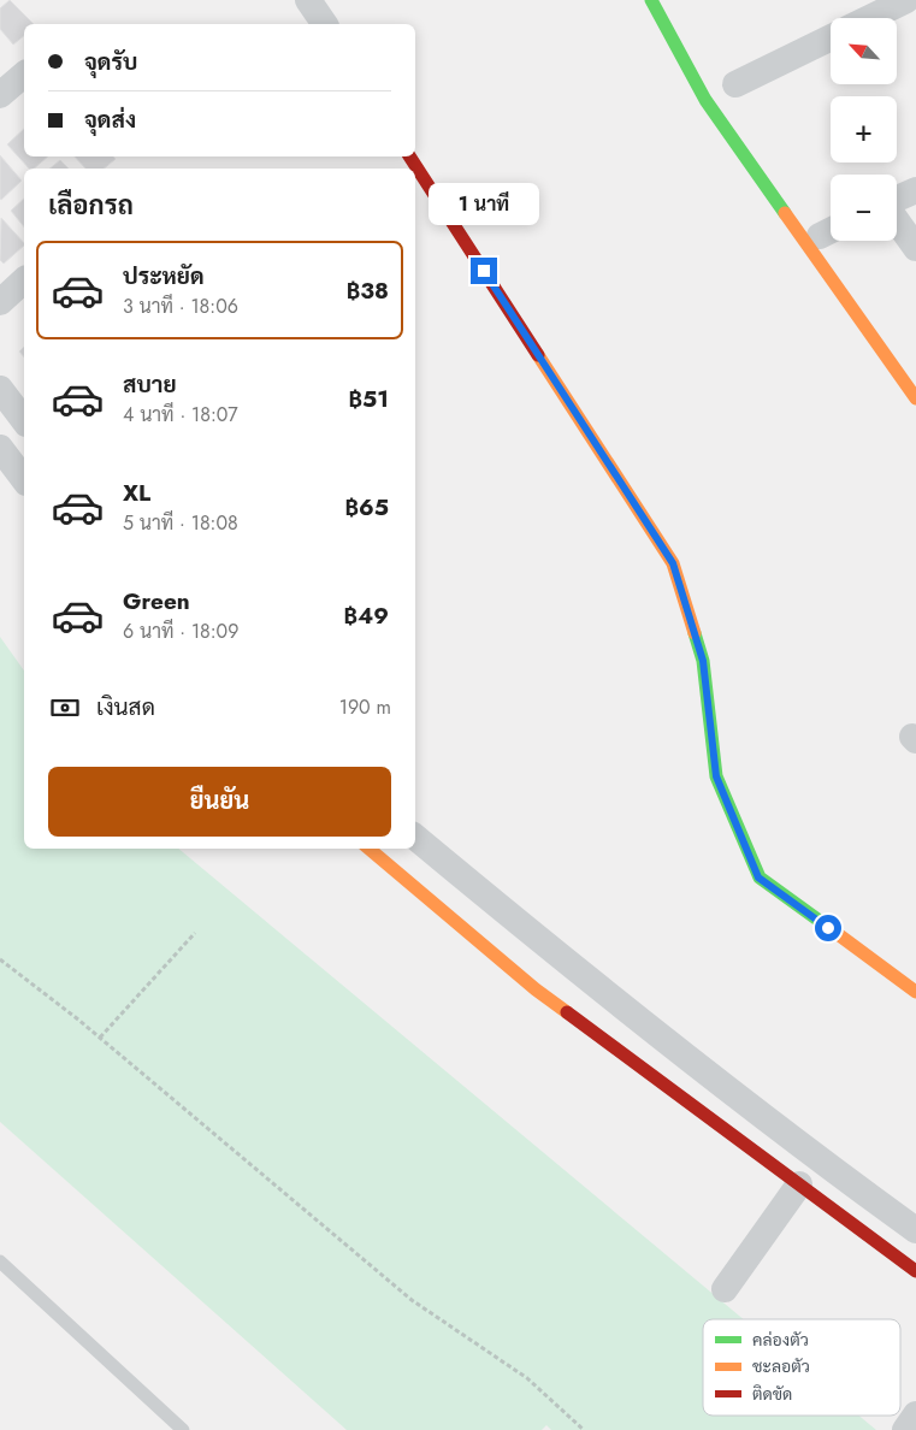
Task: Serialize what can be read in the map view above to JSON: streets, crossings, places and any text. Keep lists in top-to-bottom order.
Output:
{
  "legend": ["คล่องตัว", "ชะลอตัว", "ติดขัด"],
  "north": "top left",
  "page": {
    "map_buttons": ["+", "−"],
    "banner": ["จุดรับ", "จุดส่ง"],
    "heading": "เลือกรถ",
    "bubble": "1 นาที",
    "list": [
      {
        "name": "ประหยัด",
        "note": "3 นาที · 18:06",
        "value": "฿38"
      },
      {
        "name": "สบาย",
        "note": "4 นาที · 18:07",
        "value": "฿51"
      },
      {
        "name": "XL",
        "note": "5 นาที · 18:08",
        "value": "฿65"
      },
      {
        "name": "Green",
        "note": "6 นาที · 18:09",
        "value": "฿49"
      }
    ],
    "pay": ["เงินสด", "190 m"],
    "buttons": "ยืนยัน"
  }
}
